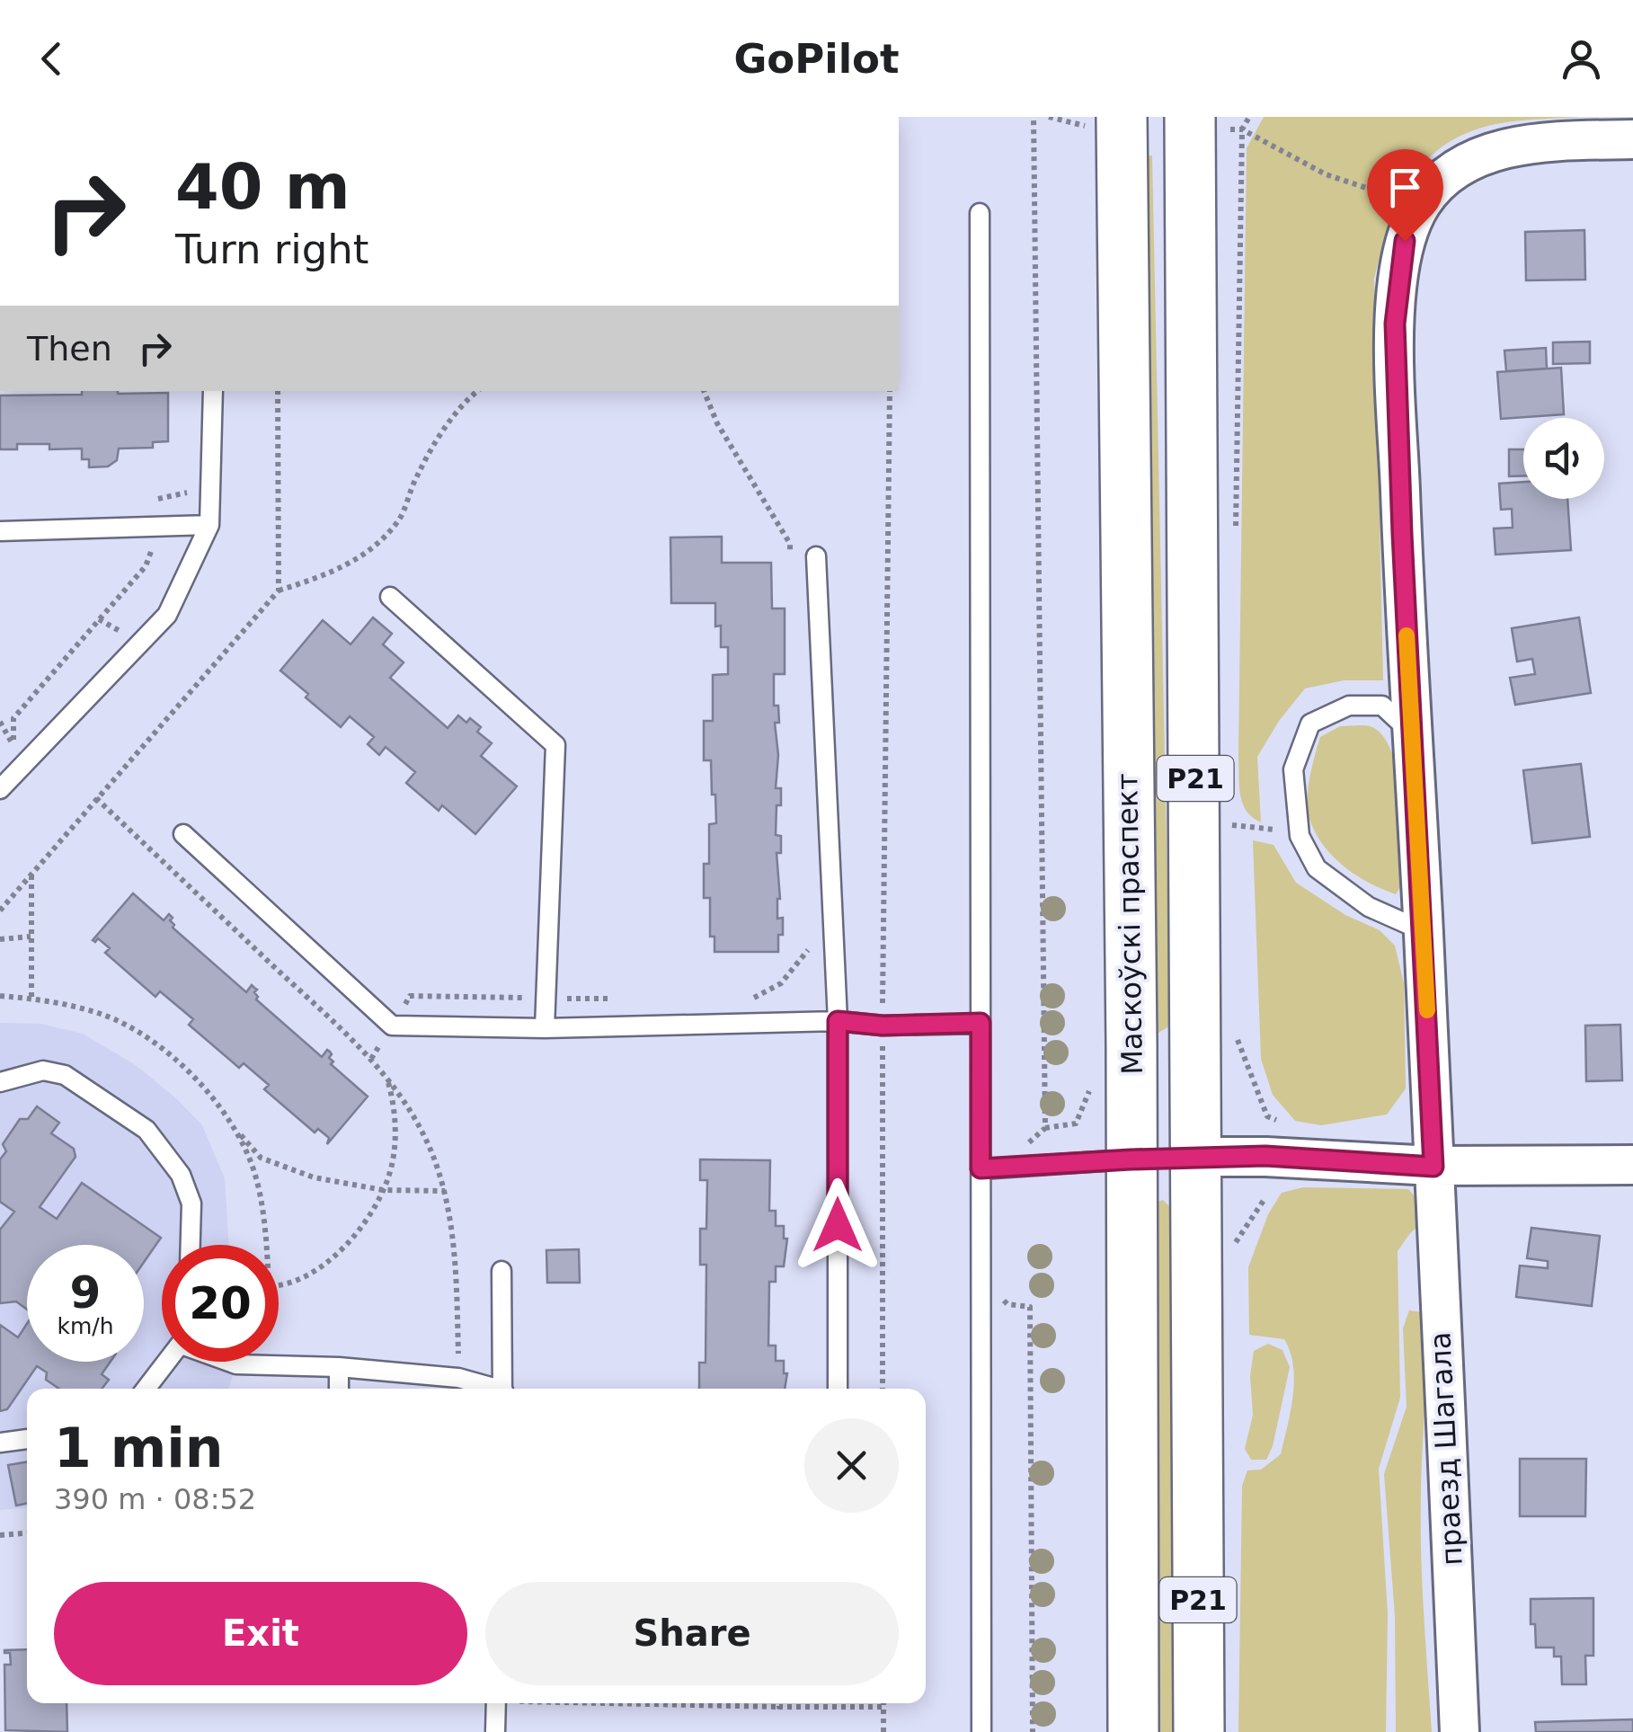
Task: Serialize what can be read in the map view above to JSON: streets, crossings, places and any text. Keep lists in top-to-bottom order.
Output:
{
  "streets": {
    "main road": ["Р21", "Маскоўскі праспект"],
    "street": ["праезд Шагала"]
  },
  "page": {
    "header": "GoPilot",
    "turn": ["40 m", "Turn right"],
    "then": "Then",
    "speed": "9 km/h",
    "limit": "20",
    "heading": ["1 min", "390 m · 08:52"],
    "buttons": ["Exit", "Share"]
  }
}
